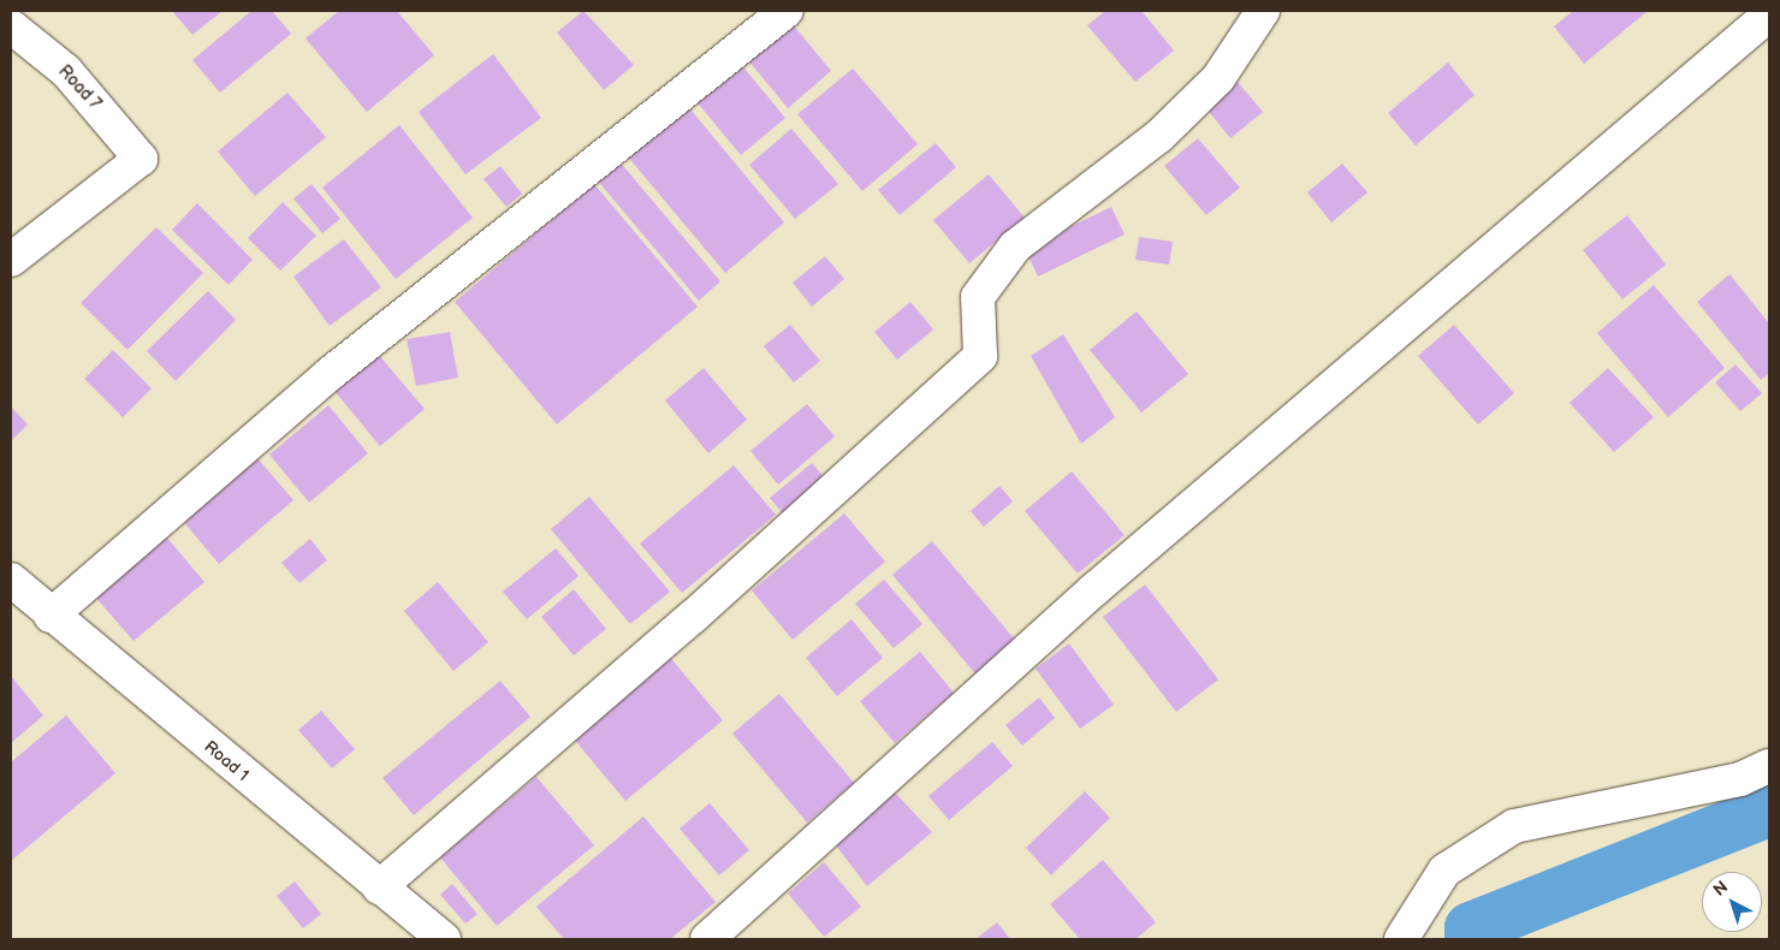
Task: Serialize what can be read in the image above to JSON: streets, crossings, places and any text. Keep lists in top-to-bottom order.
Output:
{
  "streets": {
    "street": ["Road 7", "Road 1"]
  },
  "north": "top left"
}
